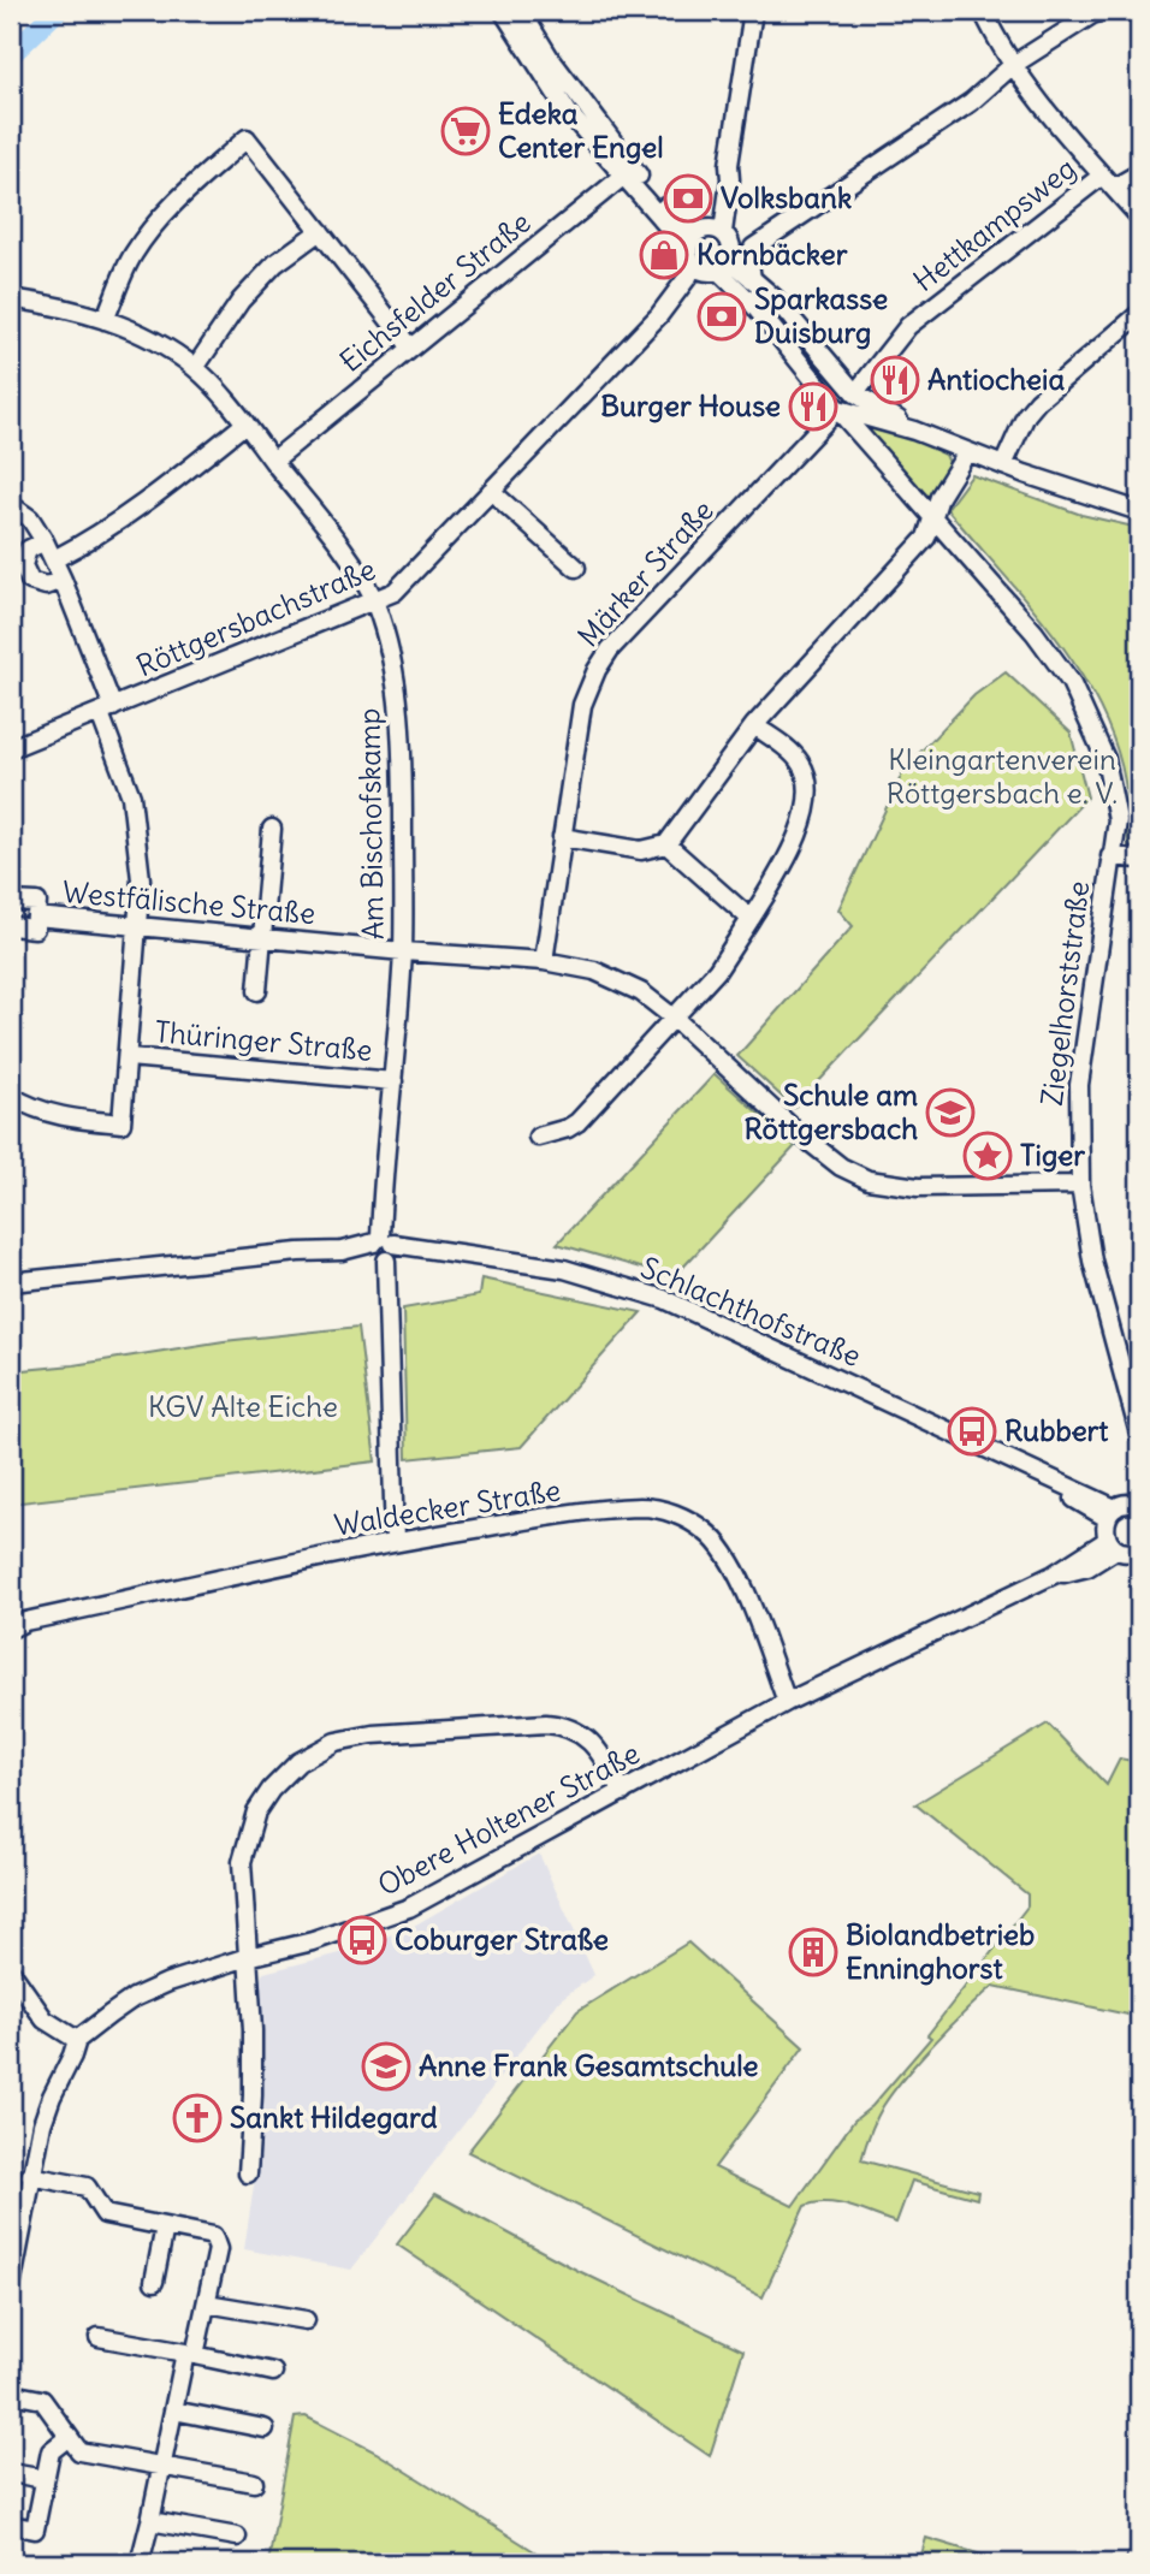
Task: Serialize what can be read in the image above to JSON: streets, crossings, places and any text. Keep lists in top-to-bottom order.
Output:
{
  "streets": {
    "street": [
      "Hettkampsweg",
      "Eichsfelder Straße",
      "Märker Straße",
      "Röttgersbachstraße",
      "Am Bischofskamp",
      "Westfälische Straße",
      "Ziegelhorststraße",
      "Thüringer Straße",
      "Schlachthofstraße",
      "Waldecker Straße",
      "Obere Holtener Straße"
    ]
  },
  "crossings": [
    ["Eichsfelder Straße", "Am Bischofskamp"],
    ["Märker Straße", "Westfälische Straße"],
    ["Märker Straße", "Ziegelhorststraße"],
    ["Röttgersbachstraße", "Am Bischofskamp"],
    ["Röttgersbachstraße", "Ziegelhorststraße"],
    ["Am Bischofskamp", "Westfälische Straße"],
    ["Am Bischofskamp", "Thüringer Straße"],
    ["Am Bischofskamp", "Schlachthofstraße"],
    ["Am Bischofskamp", "Waldecker Straße"],
    ["Westfälische Straße", "Ziegelhorststraße"],
    ["Waldecker Straße", "Obere Holtener Straße"]
  ],
  "parks": ["Kleingartenverein Röttgersbach e. V.", "KGV Alte Eiche"],
  "places": {
    "supermarket": ["Edeka Center Engel"],
    "bank": ["Volksbank", "Sparkasse Duisburg"],
    "shop": ["Kornbäcker"],
    "restaurant": ["Antiocheia", "Burger House"],
    "school or university": ["Schule am Röttgersbach", "Anne Frank Gesamtschule"],
    "place": ["Tiger"],
    "bus stop": ["Rubbert", "Coburger Straße"],
    "building": ["Biolandbetrieb Enninghorst"],
    "church": ["Sankt Hildegard"]
  }
}
